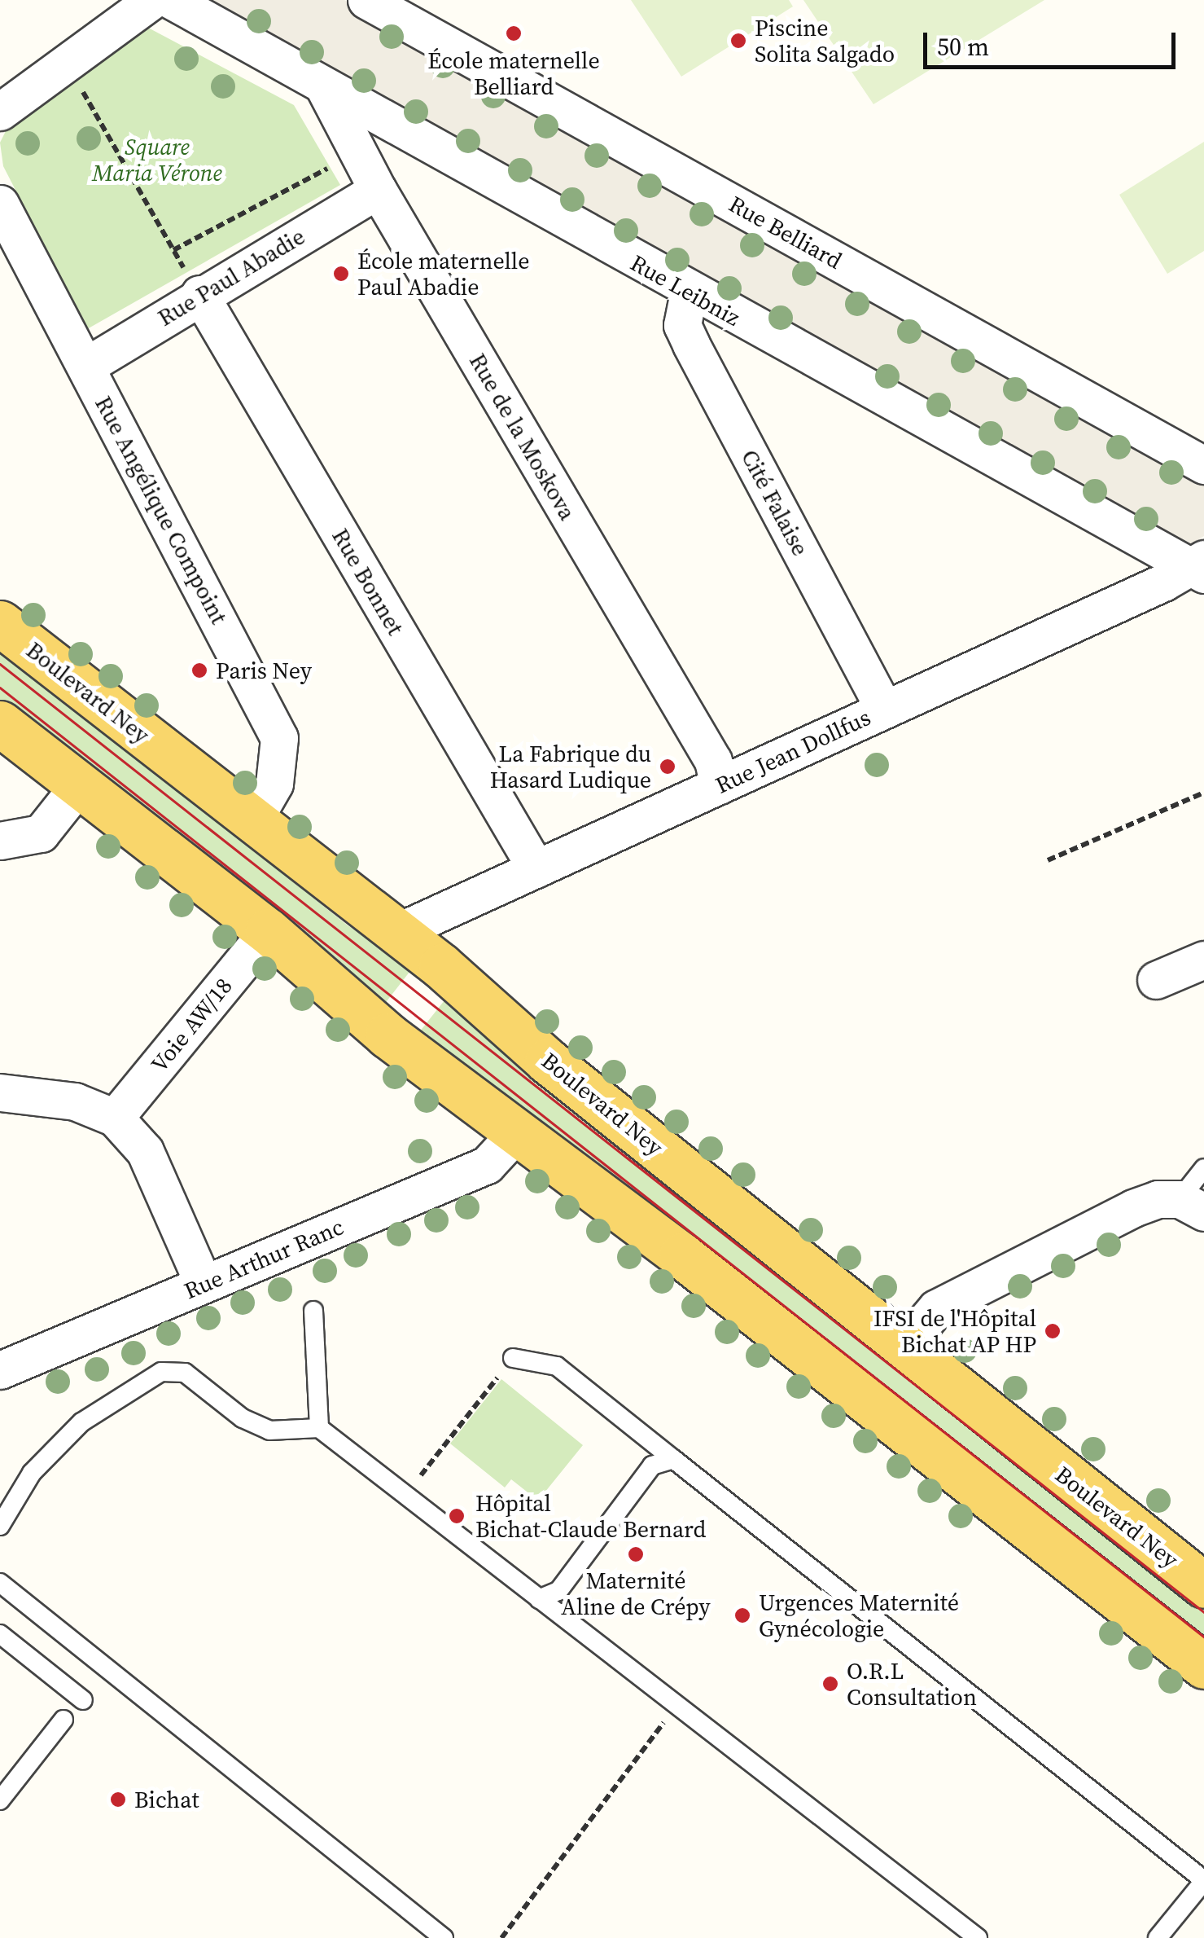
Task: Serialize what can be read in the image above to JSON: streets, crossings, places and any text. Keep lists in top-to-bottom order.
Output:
{
  "streets": {
    "main road": ["Boulevard Ney"],
    "street": [
      "Rue Belliard",
      "Rue Paul Abadie",
      "Rue Leibniz",
      "Rue de la Moskova",
      "Cité Falaise",
      "Rue Angélique Compoint",
      "Rue Bonnet",
      "Rue Jean Dollfus",
      "Voie AW/18",
      "Rue Arthur Ranc"
    ]
  },
  "crossings": [
    ["Rue Paul Abadie", "Rue de la Moskova"],
    ["Rue Paul Abadie", "Rue Angélique Compoint"],
    ["Rue Paul Abadie", "Rue Bonnet"],
    ["Rue Leibniz", "Rue de la Moskova"],
    ["Rue Leibniz", "Cité Falaise"],
    ["Rue Leibniz", "Rue Jean Dollfus"],
    ["Rue de la Moskova", "Rue Jean Dollfus"],
    ["Cité Falaise", "Rue Jean Dollfus"],
    ["Rue Angélique Compoint", "Boulevard Ney"],
    ["Rue Bonnet", "Rue Jean Dollfus"],
    ["Boulevard Ney", "Rue Jean Dollfus"]
  ],
  "parks": ["Square Maria Vérone"],
  "places": [
    "École maternelle Belliard",
    "Piscine Solita Salgado",
    "École maternelle Paul Abadie",
    "Paris Ney",
    "La Fabrique du Hasard Ludique",
    "IFSI de l'Hôpital Bichat AP HP",
    "Hôpital Bichat-Claude Bernard",
    "Maternité Aline de Crépy",
    "Urgences Maternité Gynécologie",
    "O.R.L Consultation",
    "Bichat"
  ],
  "scale_bar": "50 m"
}
